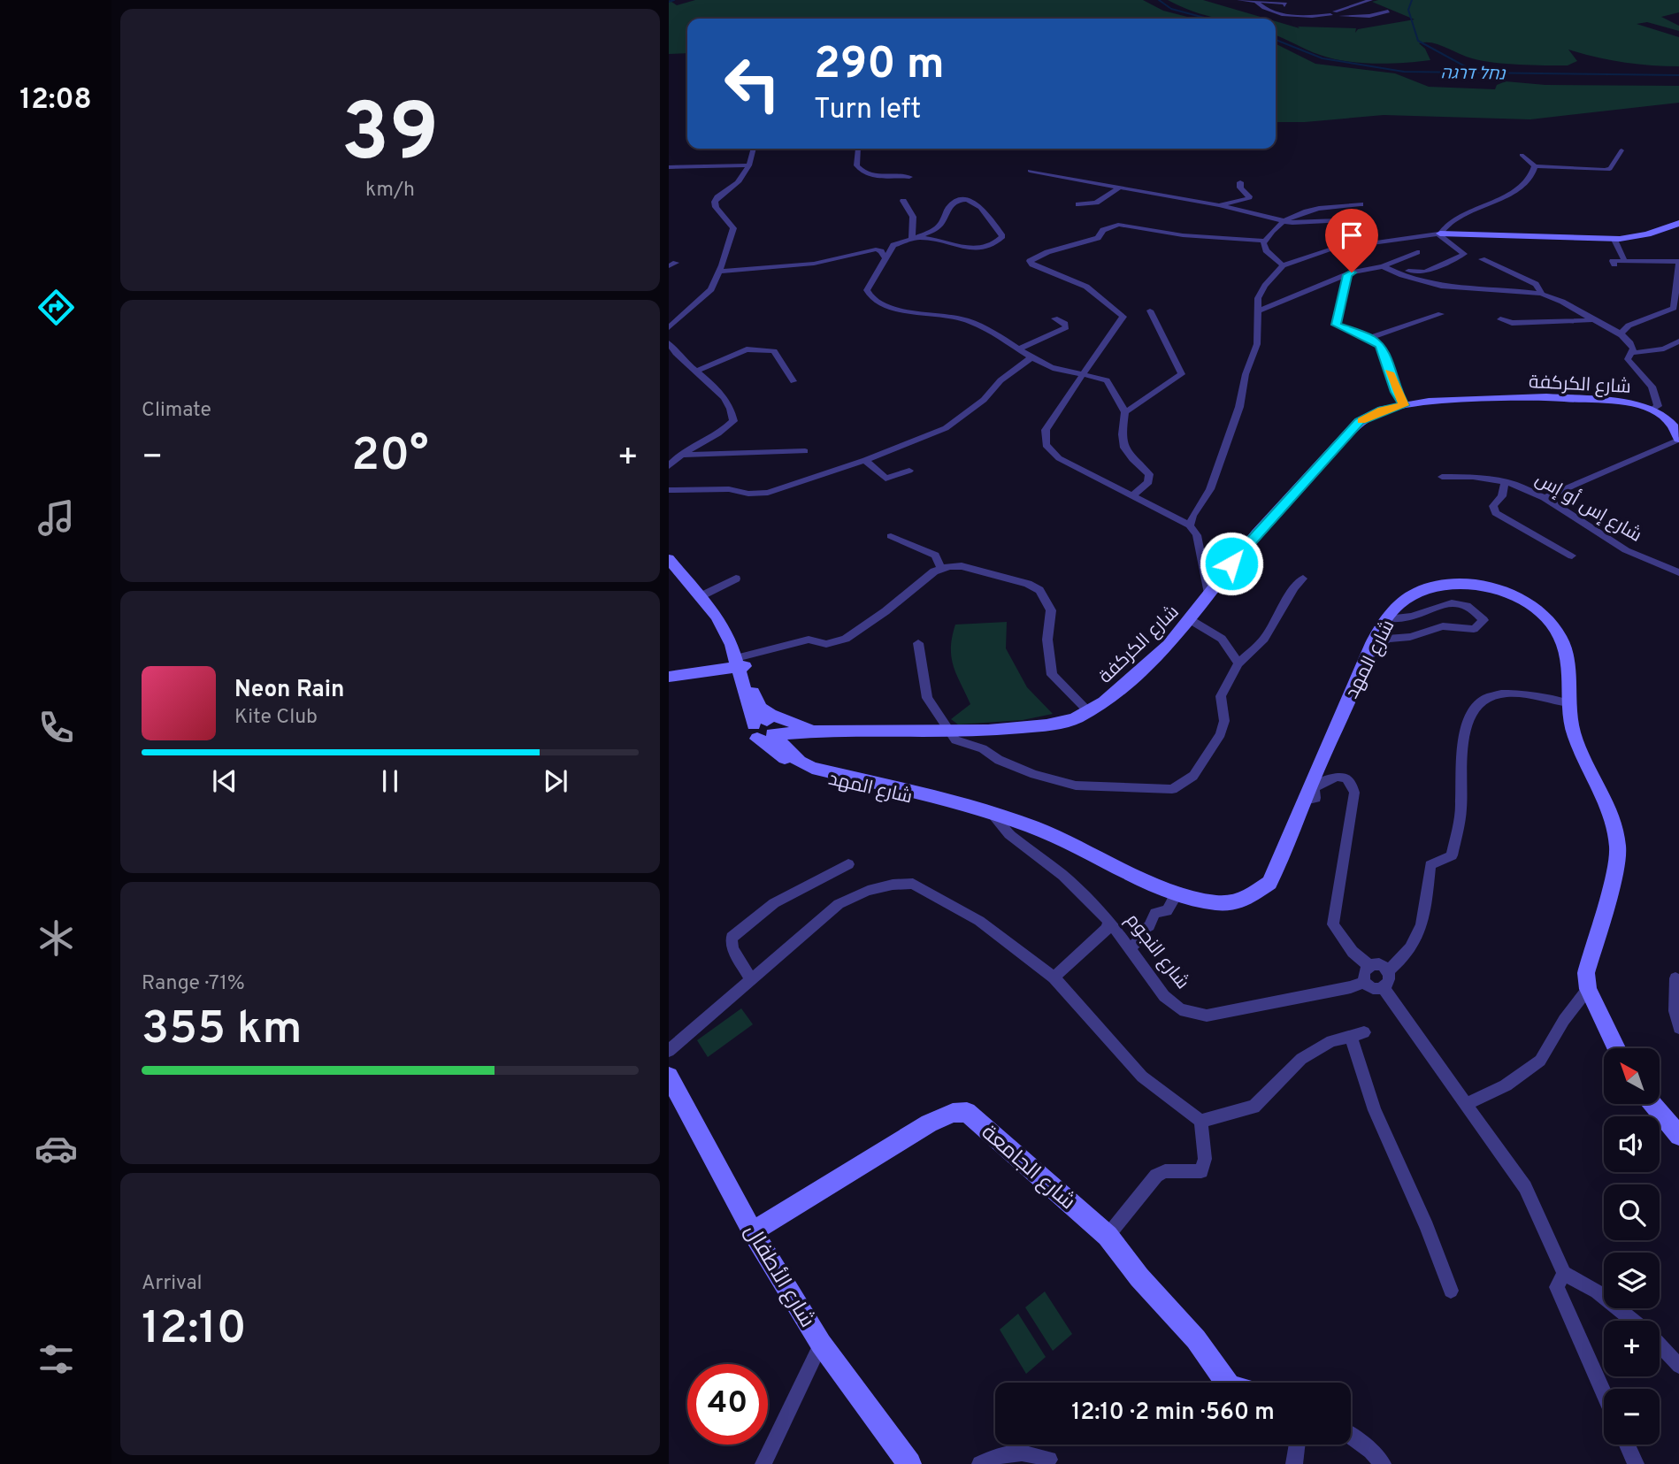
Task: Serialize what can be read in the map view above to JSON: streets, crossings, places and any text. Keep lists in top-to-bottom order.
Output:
{
  "streets": {
    "street": [
      "شارع الكركفة",
      "شارع إس أو إس",
      "شارع المهد",
      "شارع النجوم",
      "شارع الجامعة",
      "شارع الأطفال"
    ]
  },
  "crossings": [
    ["شارع المهد", "شارع النجوم"],
    ["شارع الجامعة", "شارع الأطفال"]
  ],
  "water": ["נחל דרגה"],
  "north": "top left",
  "page": {
    "tabs": "12:08",
    "tile": [
      ["39", "km/h"],
      "Climate",
      ["Range · 71%", "355 km"],
      ["Arrival", "12:10"]
    ],
    "turn": ["290 m", "Turn left"],
    "heat": ["−", "20°", "+"],
    "song": ["Neon Rain", "Kite Club"],
    "map_buttons": ["+", "−"],
    "limit": "40",
    "trip": "12:10 · 2 min · 560 m"
  }
}
